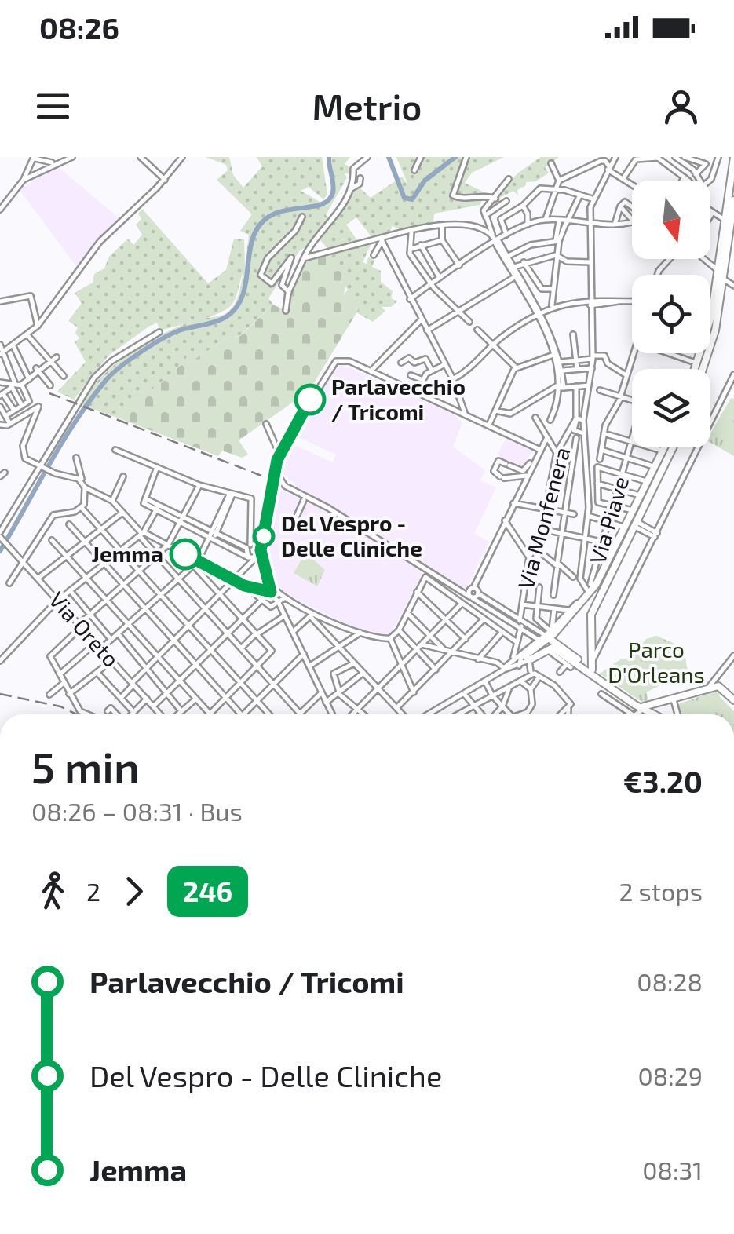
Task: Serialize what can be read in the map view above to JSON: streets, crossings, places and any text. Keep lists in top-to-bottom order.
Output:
{
  "streets": {
    "street": ["Via Monfenera", "Via Piave", "Via Oreto"]
  },
  "parks": ["Parco D'Orleans"],
  "places": ["Parlavecchio / Tricomi", "Del Vespro - Delle Cliniche", "Jemma"],
  "lines": ["bus line 246"],
  "north": "bottom",
  "page": {
    "status": "08:26",
    "header": "Metrio",
    "heading": ["5 min", "08:26 – 08:31 · Bus", "€3.20"],
    "legs": ["2", "246", "2 stops"],
    "list": [
      {
        "name": "Parlavecchio / Tricomi",
        "value": "08:28"
      },
      {
        "name": "Del Vespro - Delle Cliniche",
        "value": "08:29"
      },
      {
        "name": "Jemma",
        "value": "08:31"
      }
    ]
  }
}
